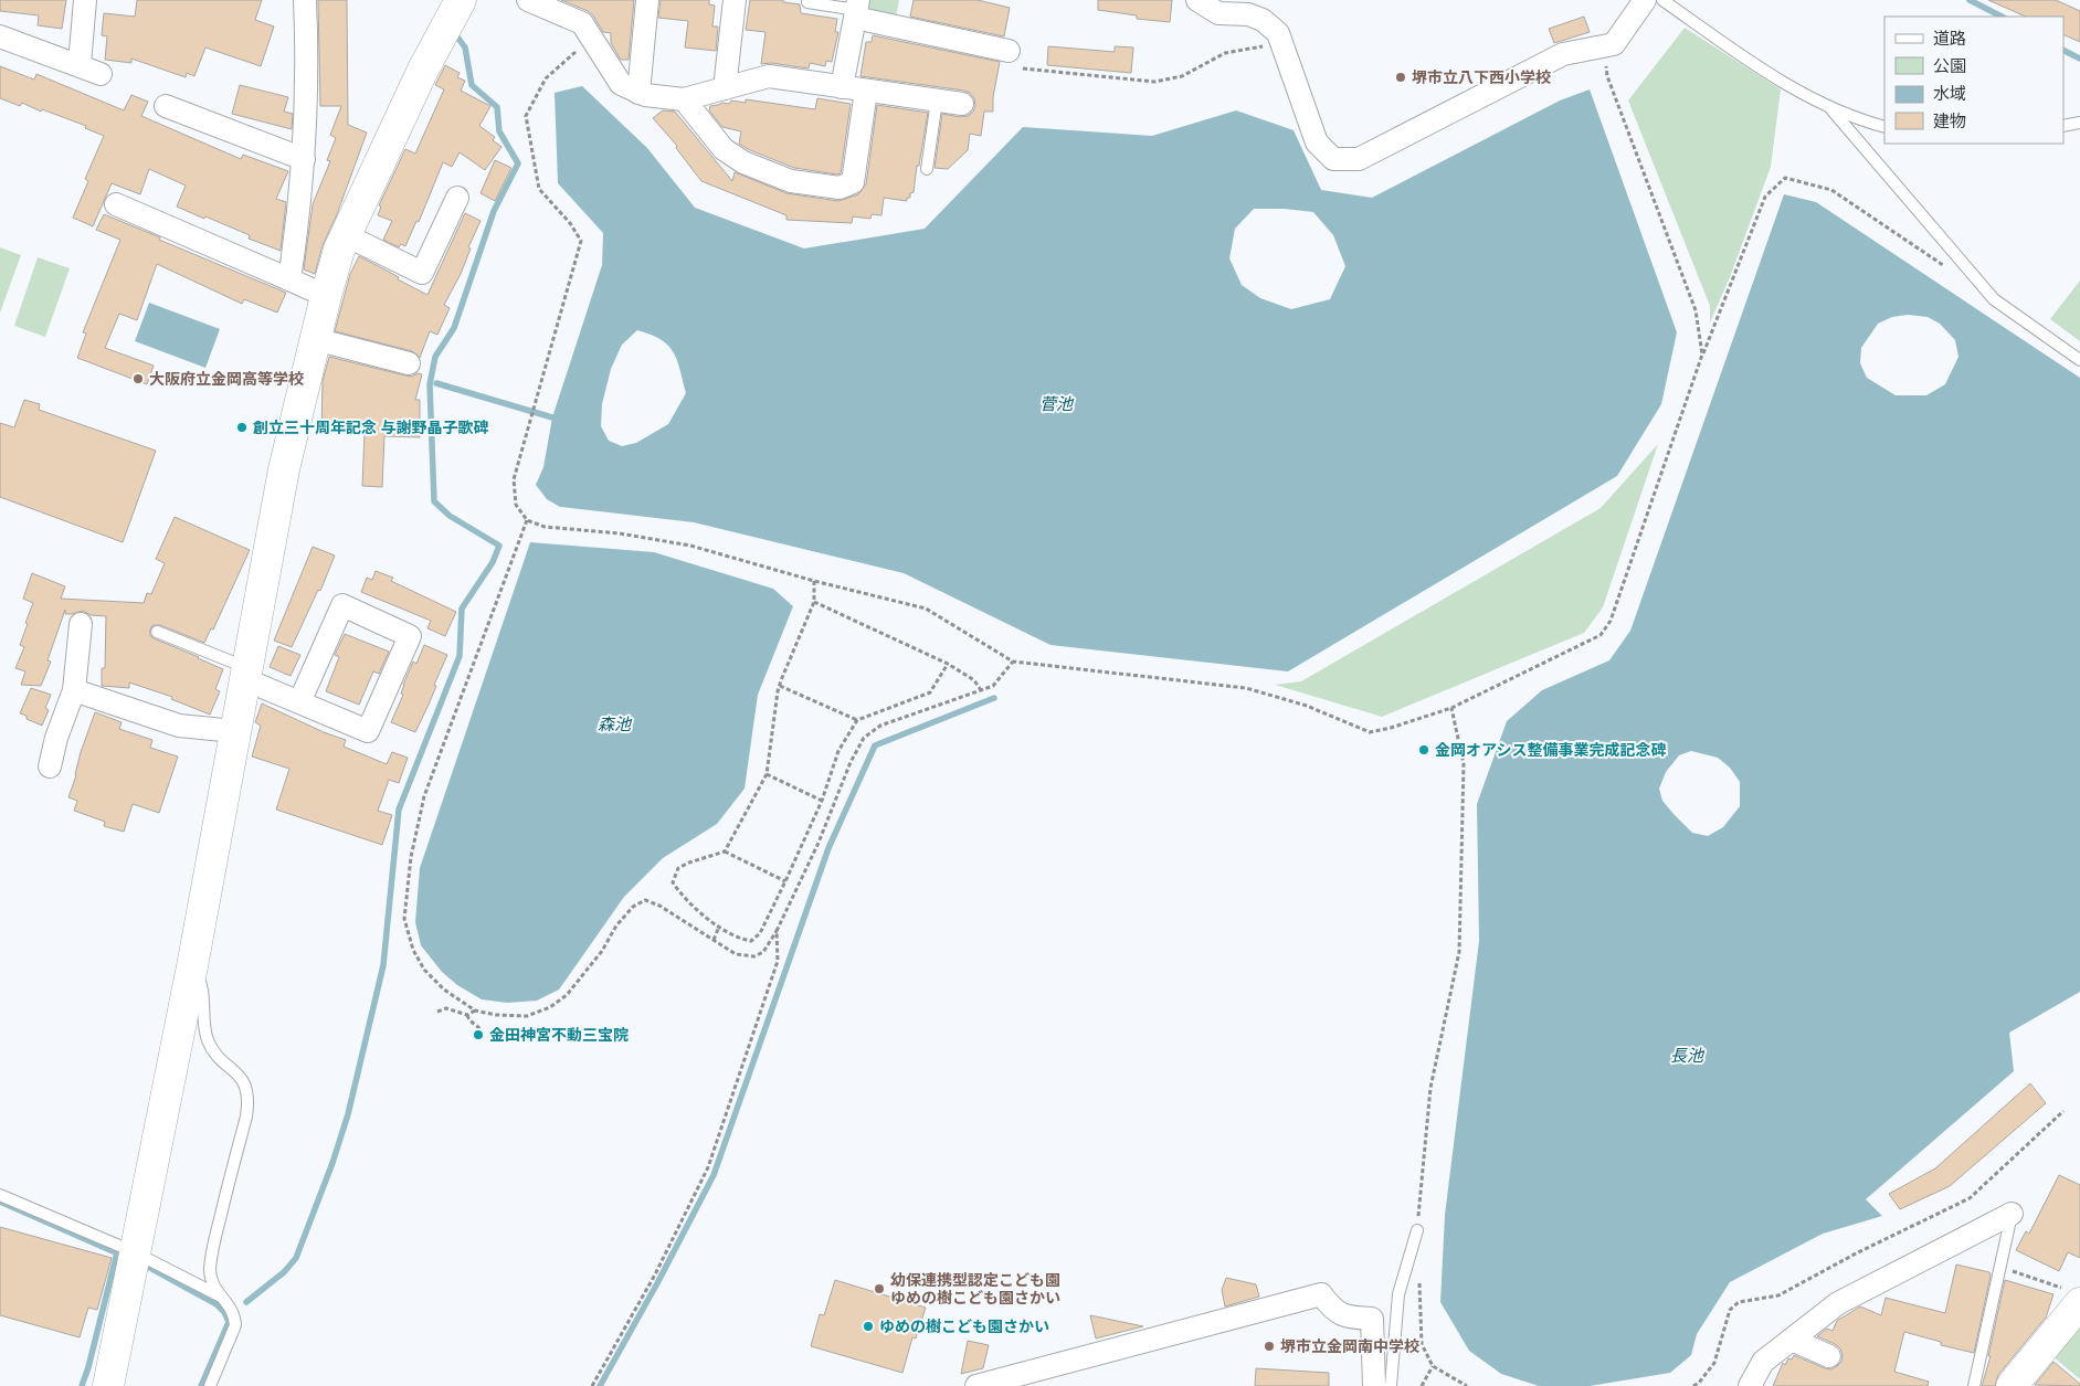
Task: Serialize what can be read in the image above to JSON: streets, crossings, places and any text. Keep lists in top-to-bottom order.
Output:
{
  "water": ["菅池", "森池", "長池"],
  "places": [
    "堺市立八下西小学校",
    "大阪府立金岡高等学校",
    "創立三十周年記念 与謝野晶子歌碑",
    "金岡オアシス整備事業完成記念碑",
    "金田神宮不動三宝院",
    "幼保連携型認定こども園 ゆめの樹こども園さかい",
    "ゆめの樹こども園さかい",
    "堺市立金岡南中学校"
  ],
  "legend": [
    "道路",
    "公園",
    "水域",
    "建物"
  ]
}
